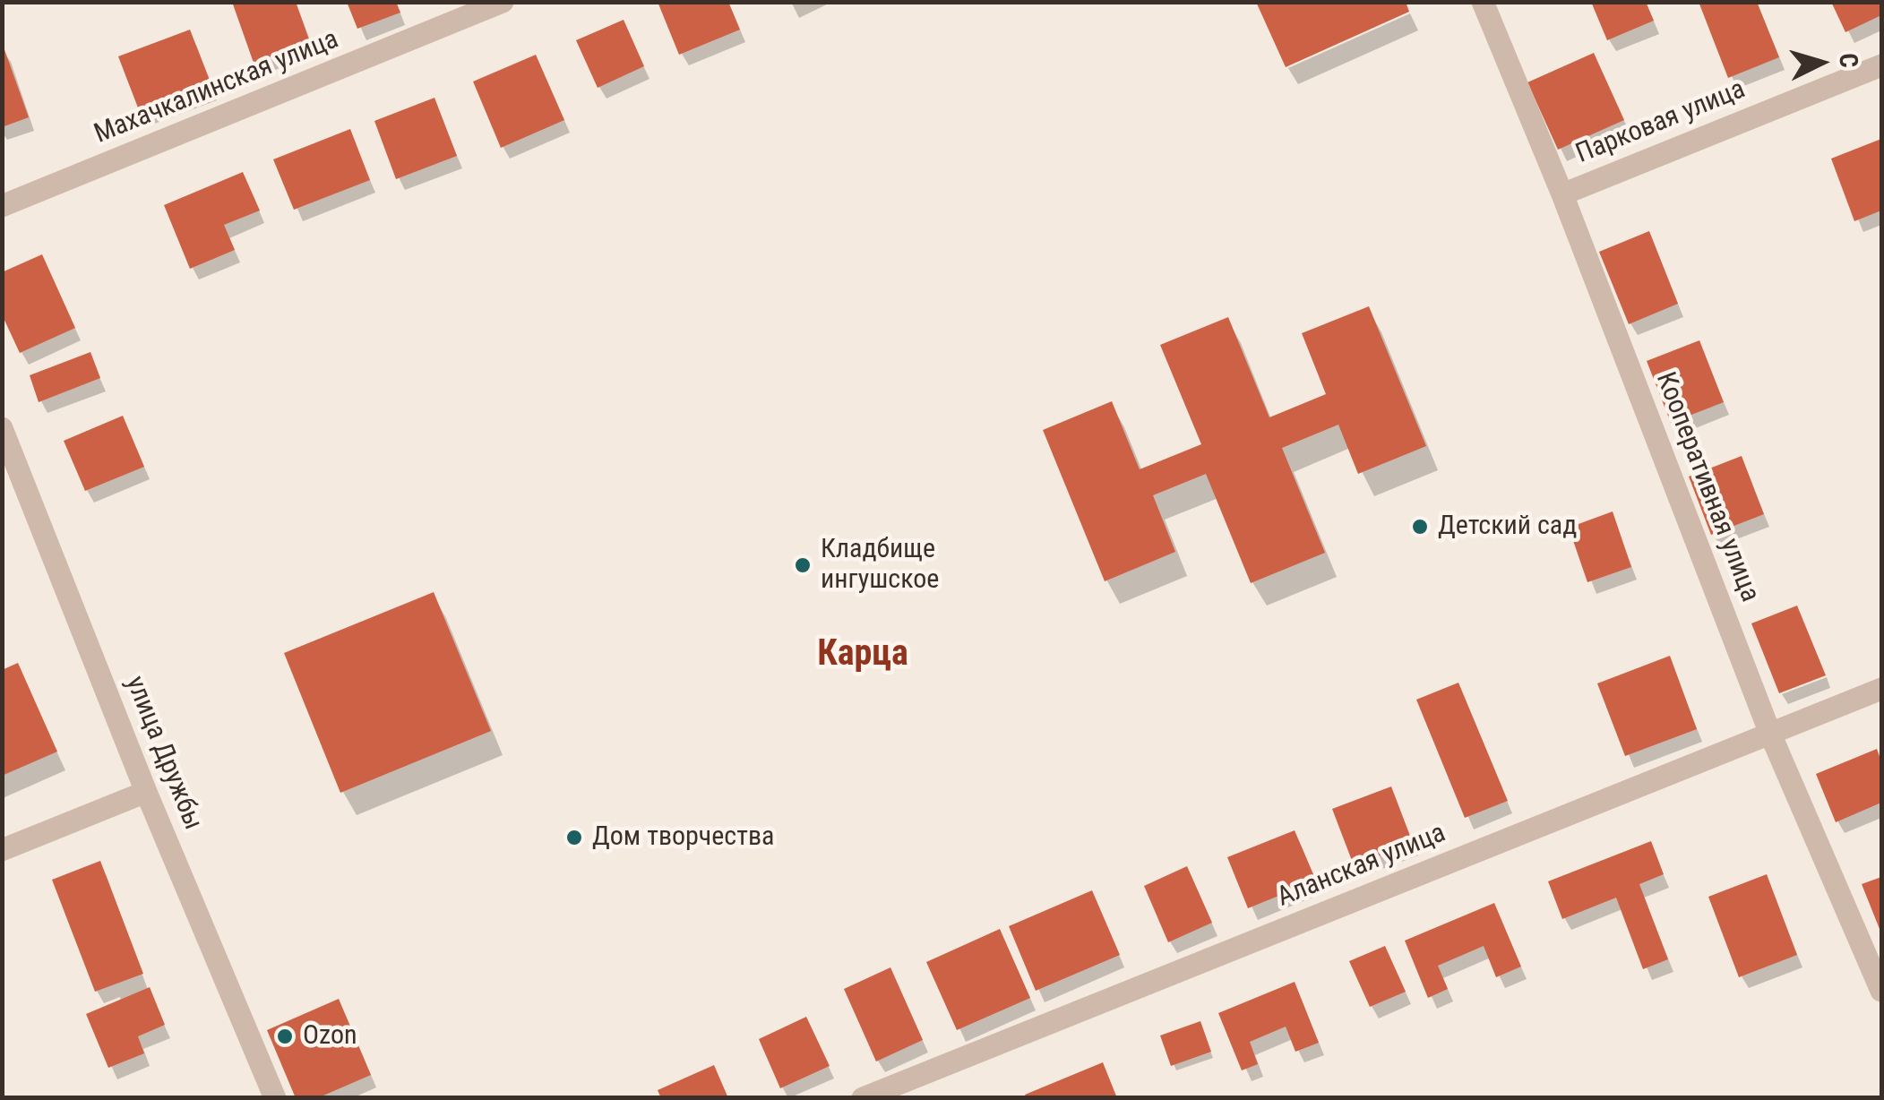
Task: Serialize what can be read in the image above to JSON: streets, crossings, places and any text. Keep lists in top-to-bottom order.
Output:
{
  "streets": {
    "street": [
      "Махачкалинская улица",
      "Парковая улица",
      "Кооперативная улица",
      "улица Дружбы",
      "Аланская улица"
    ]
  },
  "crossings": [
    ["Парковая улица", "Кооперативная улица"],
    ["Кооперативная улица", "Аланская улица"]
  ],
  "districts": ["Карца"],
  "places": [
    "Детский сад",
    "Кладбище ингушское",
    "Дом творчества",
    "Ozon"
  ],
  "north": "right"
}
